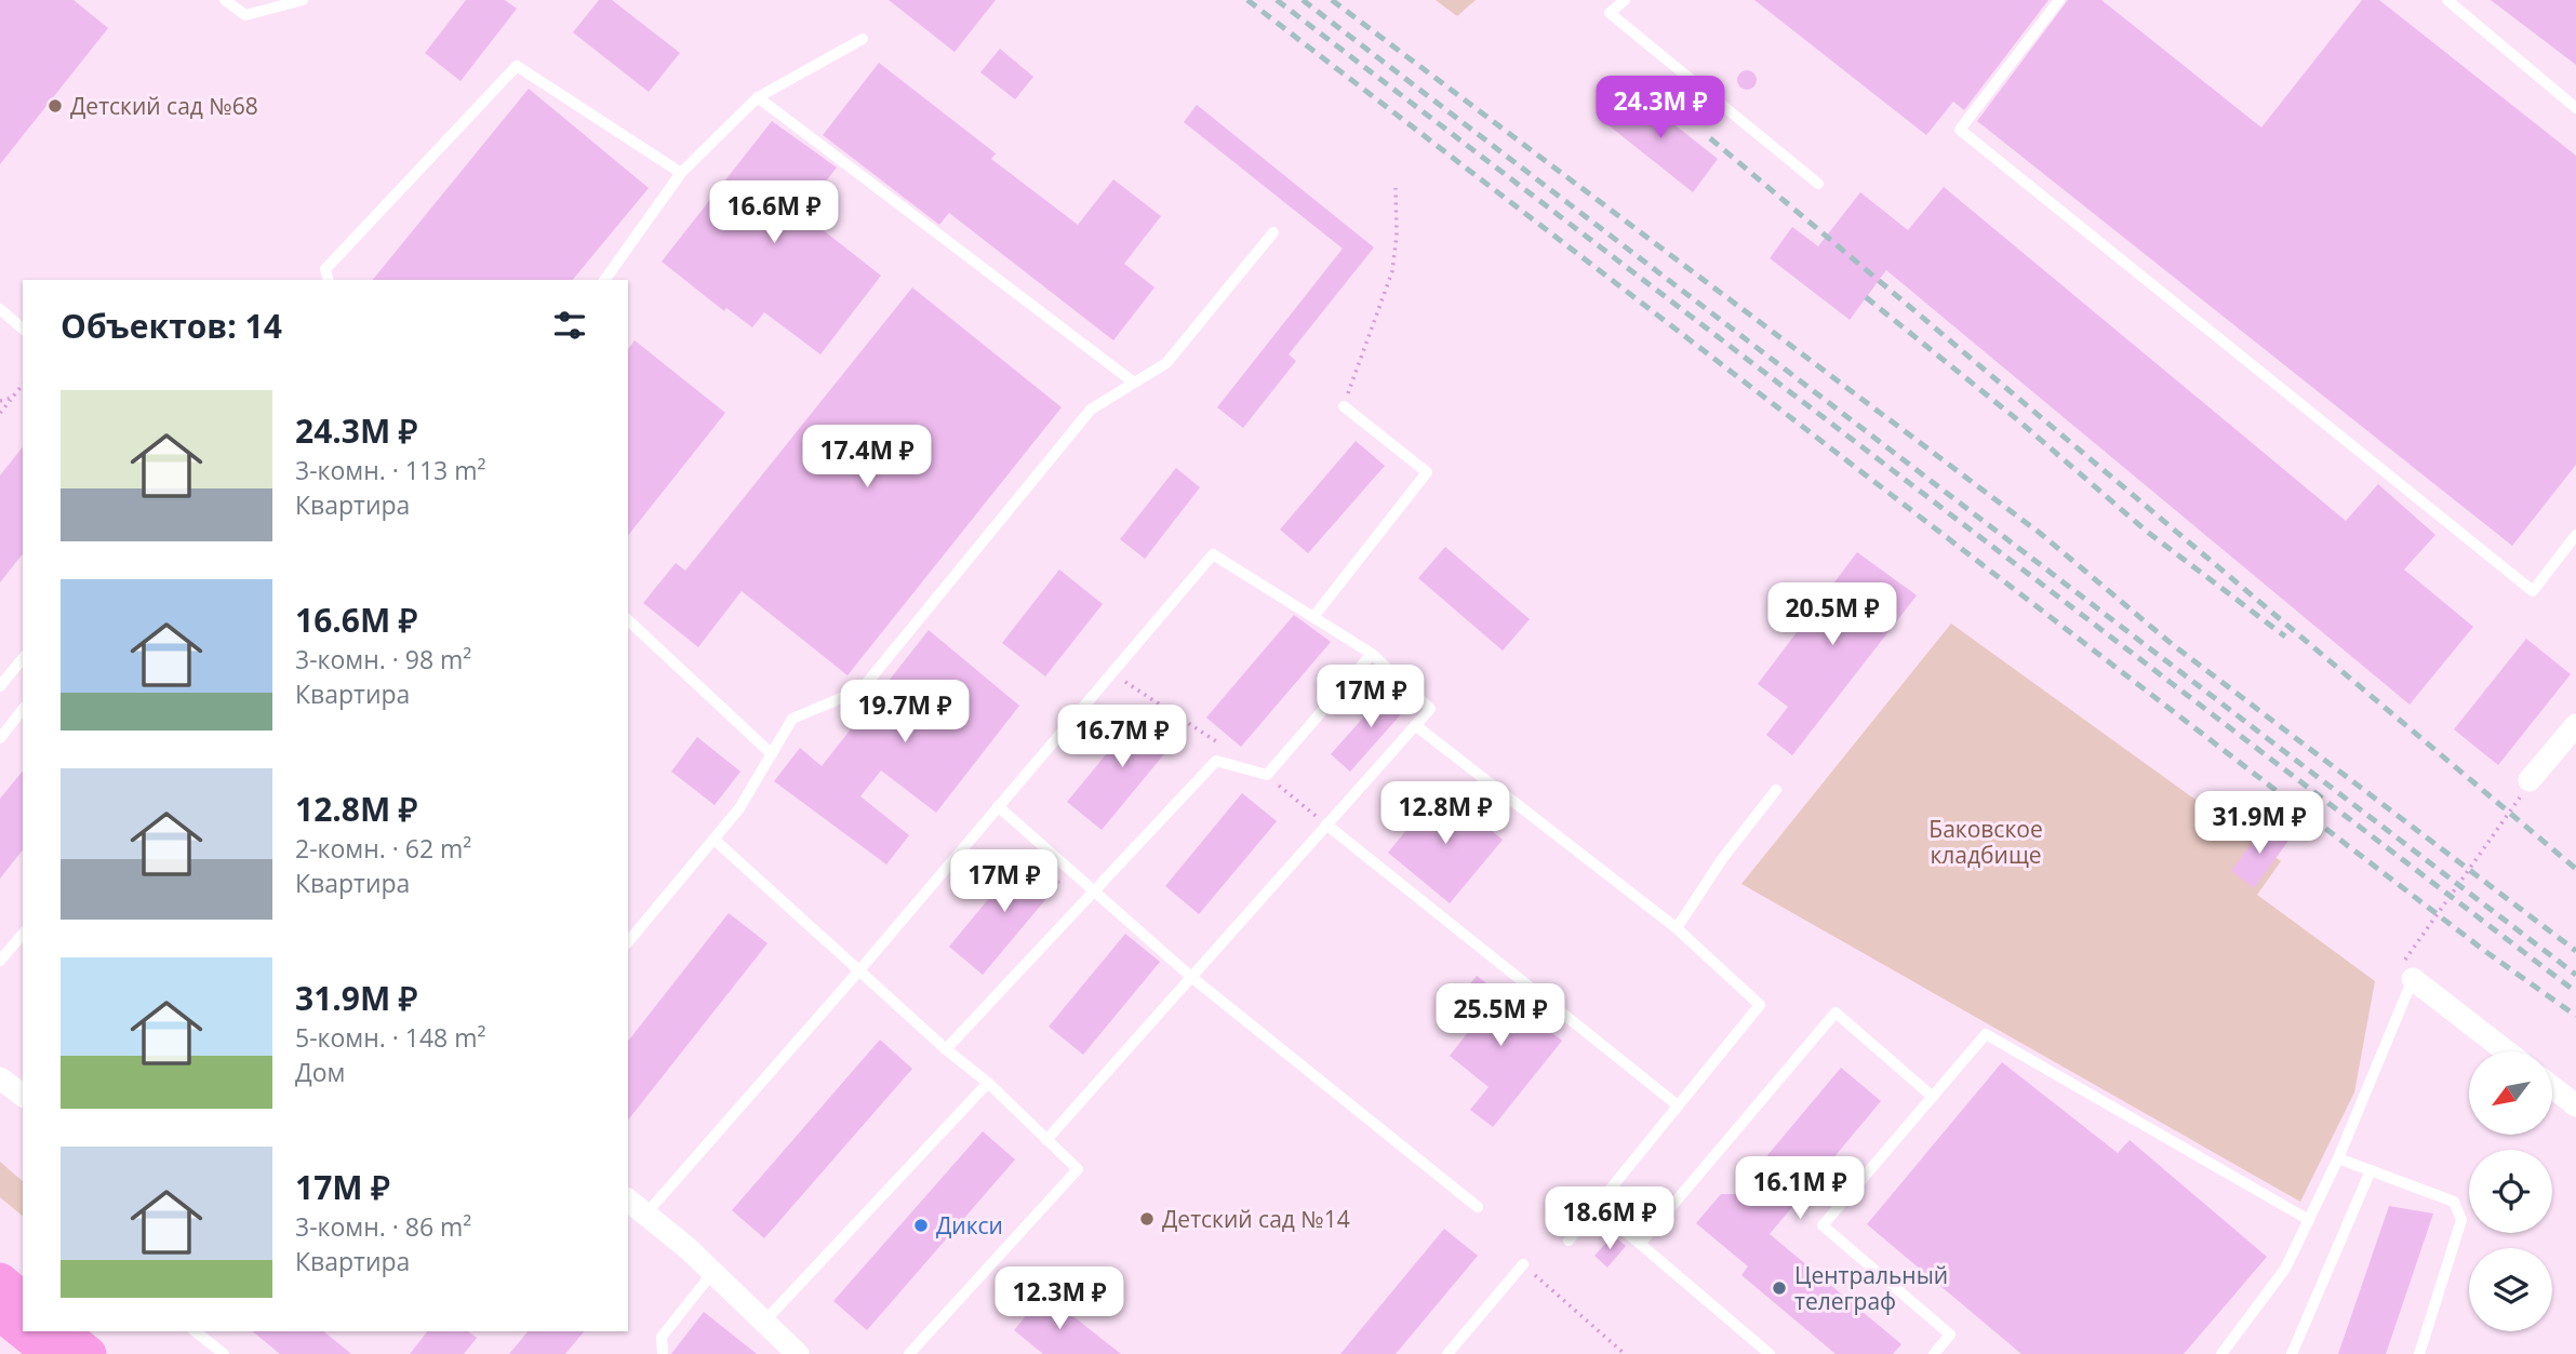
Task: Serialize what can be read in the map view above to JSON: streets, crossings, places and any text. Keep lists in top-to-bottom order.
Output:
{
  "parks": ["Баковское кладбище"],
  "places": [
    "Детский сад №68",
    "Детский сад №14",
    "Дикси",
    "Центральный телеграф"
  ],
  "north": "bottom left",
  "page": {
    "price": [
      "24.3M ₽",
      "16.6M ₽",
      "17.4M ₽",
      "20.5M ₽",
      "17M ₽",
      "19.7M ₽",
      "16.7M ₽",
      "12.8M ₽",
      "31.9M ₽",
      "17M ₽",
      "25.5M ₽",
      "16.1M ₽",
      "18.6M ₽",
      "12.3M ₽"
    ],
    "heading": "Объектов: 14",
    "list": [
      {
        "name": "24.3M ₽",
        "note": "3-комн. · 113 m² · Квартира"
      },
      {
        "name": "16.6M ₽",
        "note": "3-комн. · 98 m² · Квартира"
      },
      {
        "name": "12.8M ₽",
        "note": "2-комн. · 62 m² · Квартира"
      },
      {
        "name": "31.9M ₽",
        "note": "5-комн. · 148 m² · Дом"
      },
      {
        "name": "17M ₽",
        "note": "3-комн. · 86 m² · Квартира"
      }
    ]
  }
}
